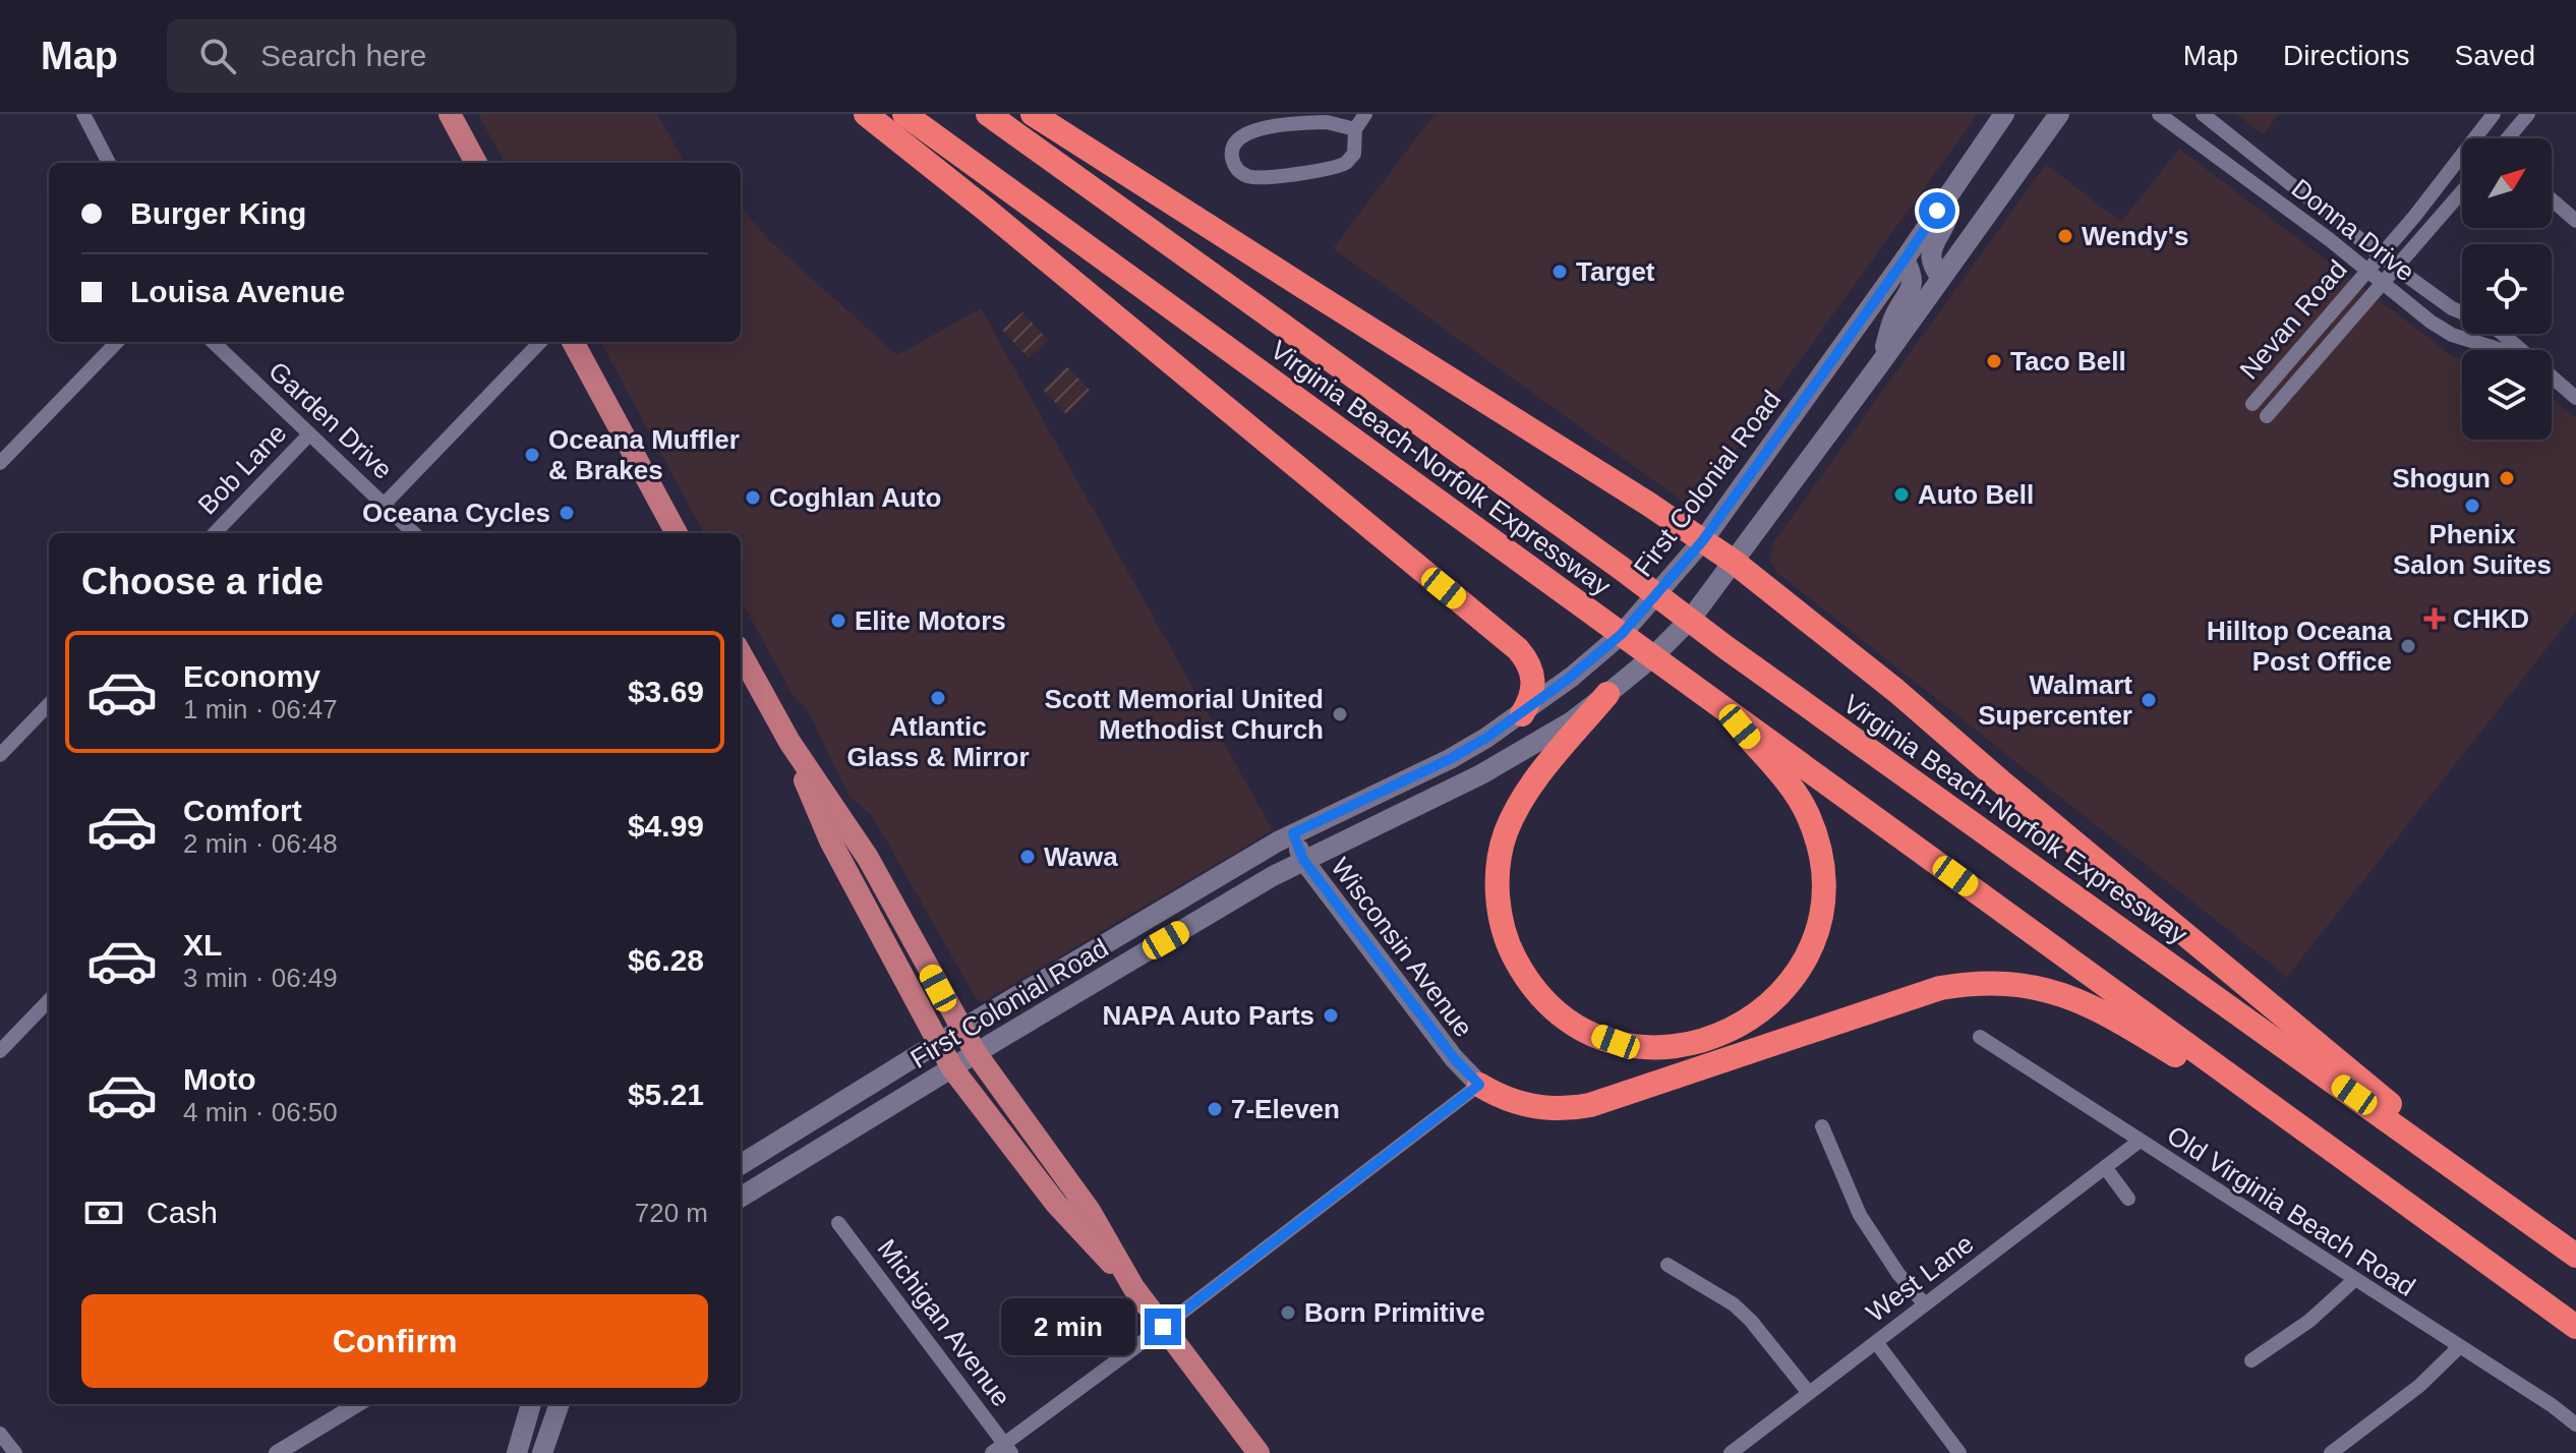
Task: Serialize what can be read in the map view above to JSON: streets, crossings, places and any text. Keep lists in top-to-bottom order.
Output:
{
  "streets": {
    "highway": ["Virginia Beach-Norfolk Expressway"],
    "main road": ["First Colonial Road", "Wisconsin Avenue"],
    "street": [
      "Donna Drive",
      "Nevan Road",
      "Garden Drive",
      "Bob Lane",
      "Old Virginia Beach Road",
      "West Lane",
      "Michigan Avenue"
    ]
  },
  "crossings": [
    ["Donna Drive", "Nevan Road"],
    ["Garden Drive", "Bob Lane"],
    ["First Colonial Road", "Wisconsin Avenue"],
    ["Old Virginia Beach Road", "West Lane"]
  ],
  "places": {
    "other": [
      "Wendy's",
      "Target",
      "Taco Bell",
      "Oceana Muffler & Brakes",
      "Shogun",
      "Auto Bell",
      "Coghlan Auto",
      "Phenix Salon Suites",
      "Oceana Cycles",
      "Elite Motors",
      "Hilltop Oceana Post Office",
      "Atlantic Glass & Mirror",
      "Walmart Supercenter",
      "Scott Memorial United Methodist Church",
      "Wawa",
      "NAPA Auto Parts",
      "7-Eleven",
      "Born Primitive"
    ],
    "health": ["CHKD"]
  },
  "north": "top right",
  "page": {
    "header": "Map",
    "search": "Search here",
    "nav": ["Map", "Directions", "Saved"],
    "banner": ["Burger King", "Louisa Avenue"],
    "heading": "Choose a ride",
    "list": [
      {
        "name": "Economy",
        "note": "1 min · 06:47",
        "value": "$3.69"
      },
      {
        "name": "Comfort",
        "note": "2 min · 06:48",
        "value": "$4.99"
      },
      {
        "name": "XL",
        "note": "3 min · 06:49",
        "value": "$6.28"
      },
      {
        "name": "Moto",
        "note": "4 min · 06:50",
        "value": "$5.21"
      }
    ],
    "pay": ["Cash", "720 m"],
    "buttons": "Confirm",
    "bubble": "2 min"
  }
}
